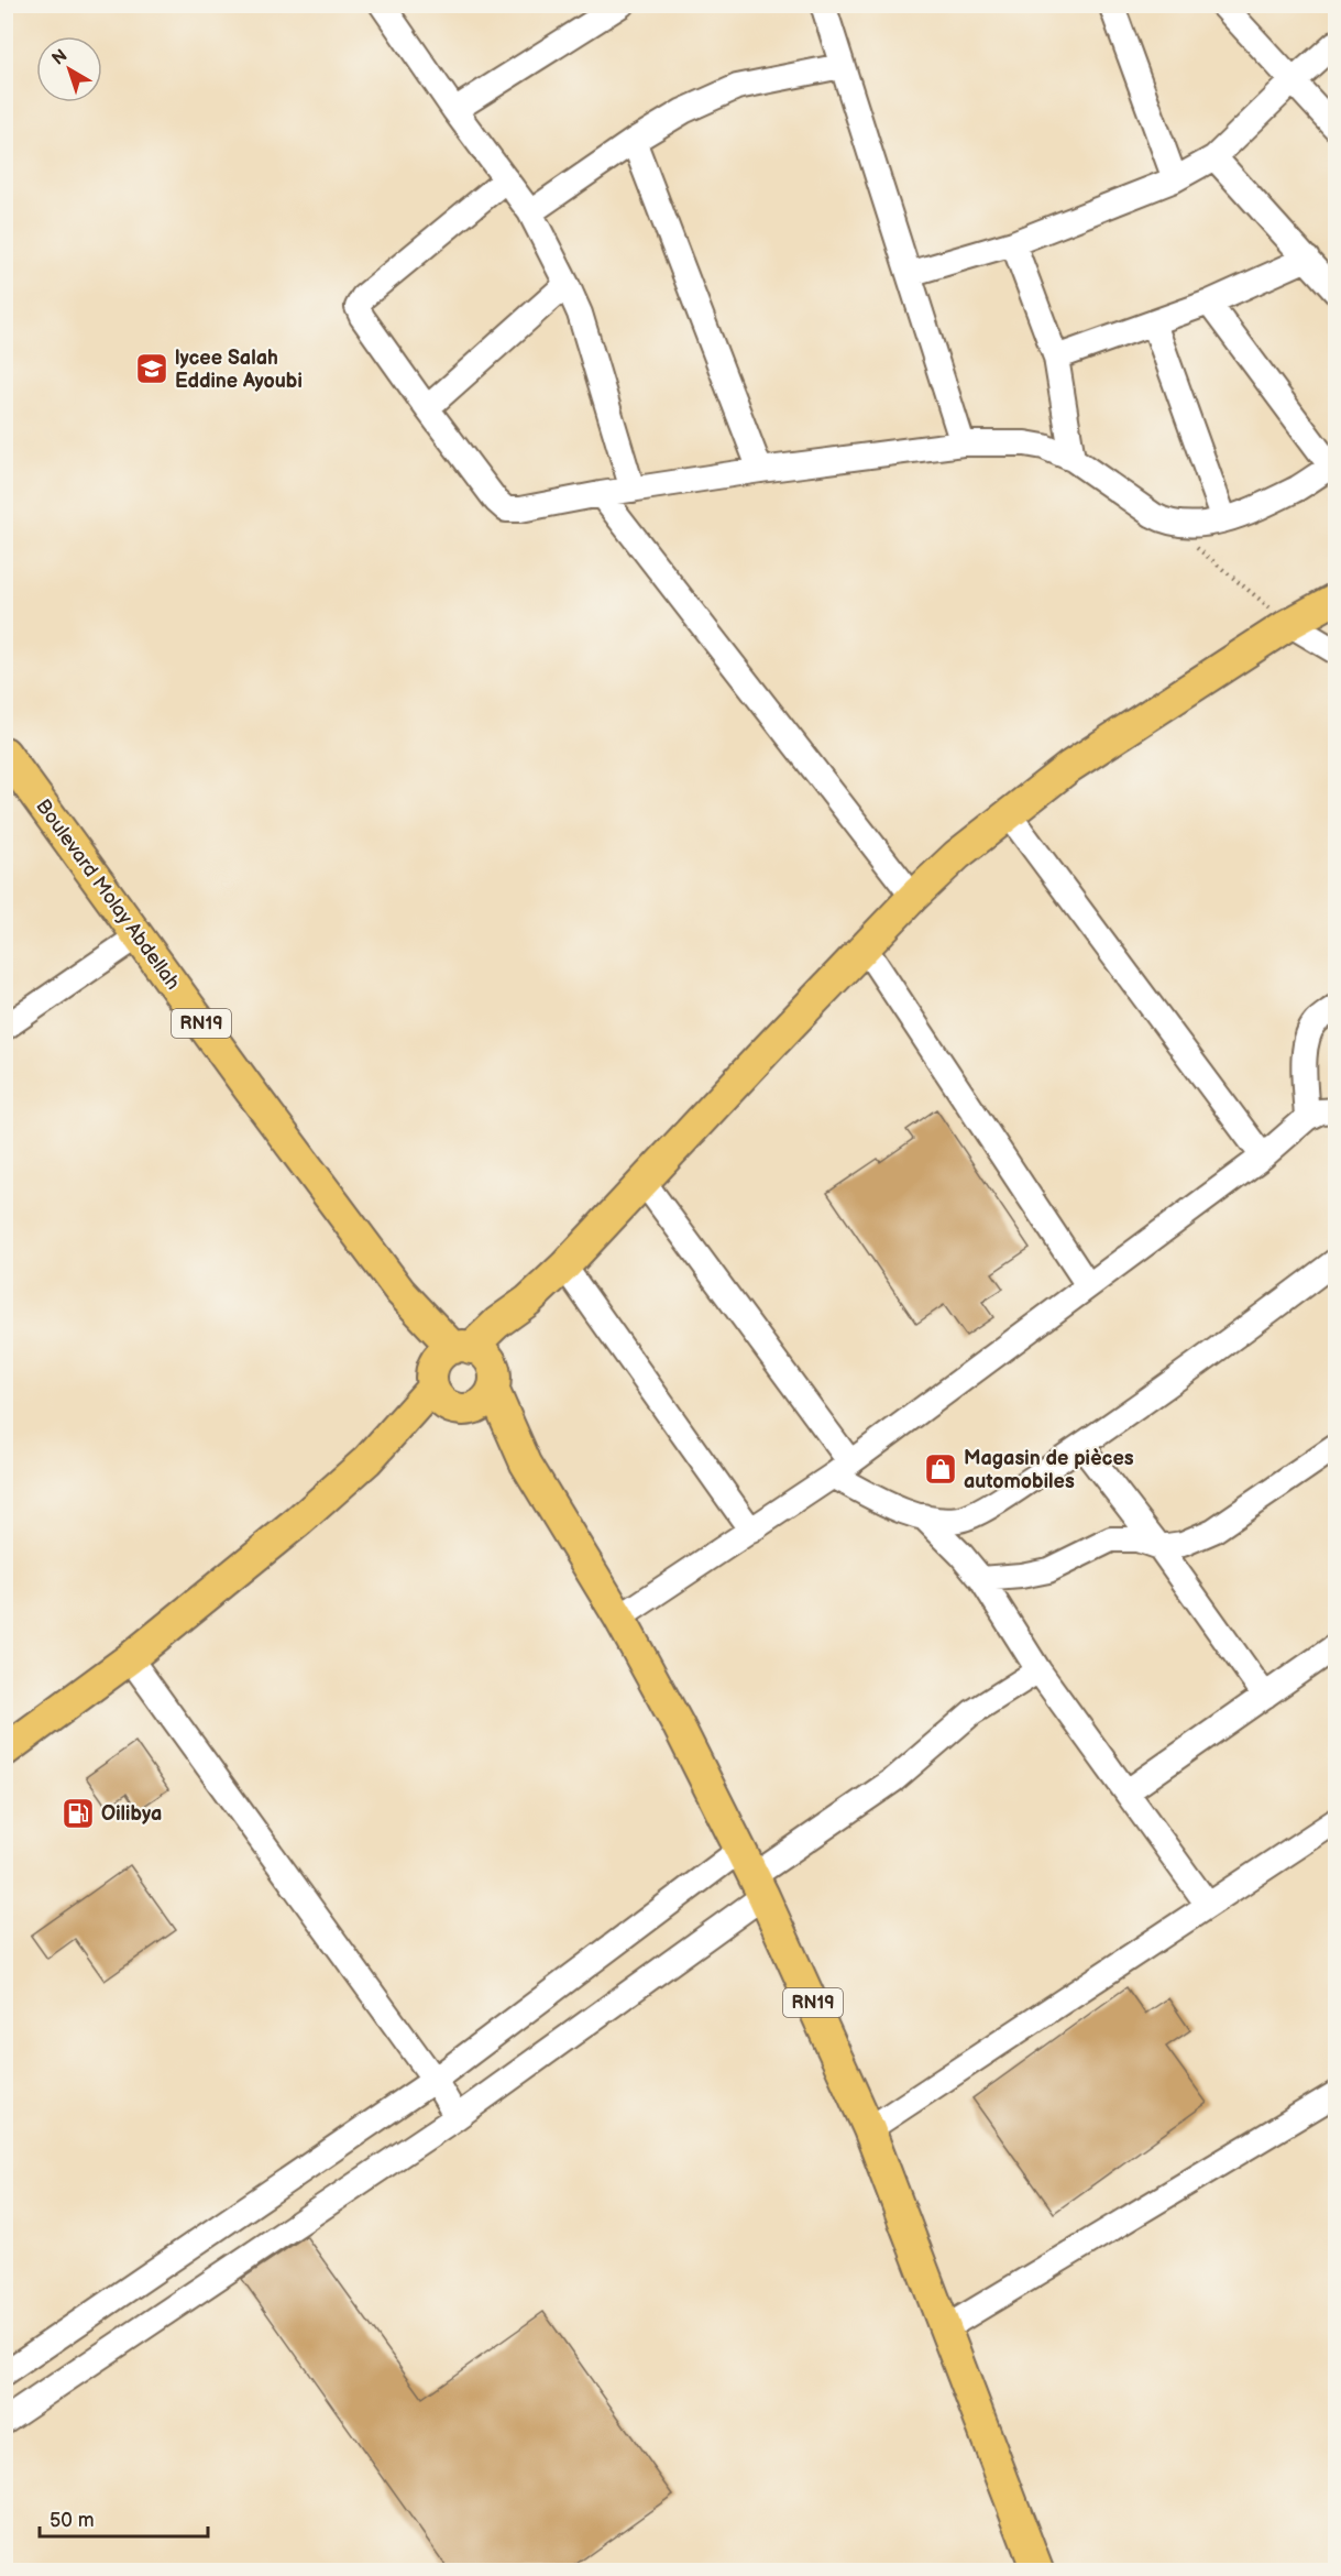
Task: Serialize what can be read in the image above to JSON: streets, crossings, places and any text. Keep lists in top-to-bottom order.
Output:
{
  "streets": {
    "main road": ["Boulevard Molay Abdellah", "RN19"]
  },
  "crossings": [
    ["Boulevard Molay Abdellah", "RN19"]
  ],
  "places": {
    "school or university": ["lycee Salah Eddine Ayoubi"],
    "shop": ["Magasin de pièces automobiles"],
    "fuel station": ["Oilibya"]
  },
  "scale_bar": "50 m",
  "north": "top left"
}
